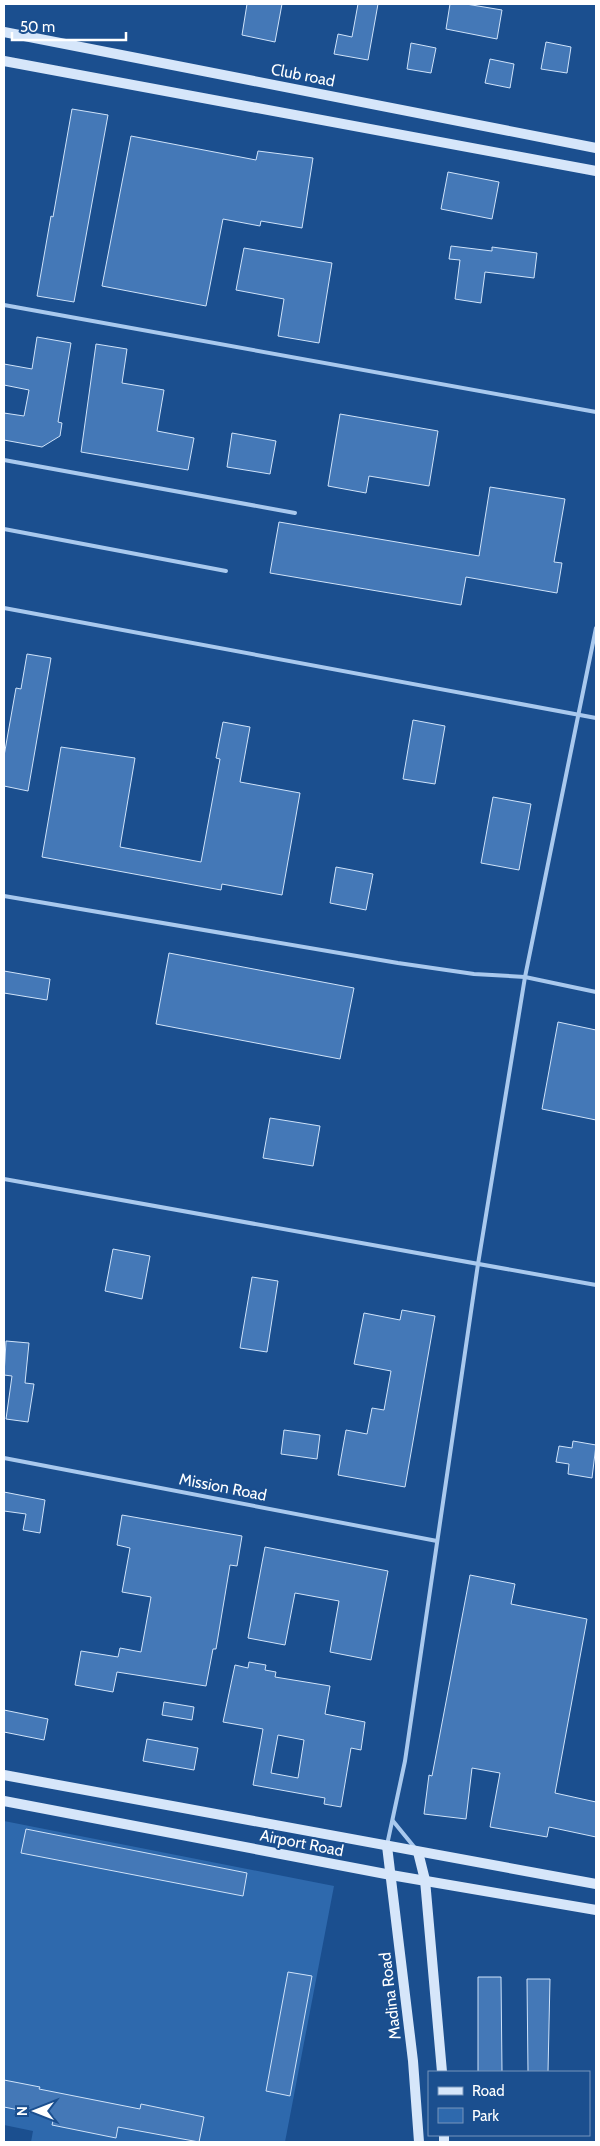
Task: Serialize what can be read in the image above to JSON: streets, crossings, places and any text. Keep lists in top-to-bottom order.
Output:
{
  "streets": {
    "main road": ["Club road", "Airport Road", "Madina Road"],
    "lane": ["Mission Road"]
  },
  "crossings": [
    ["Airport Road", "Madina Road"]
  ],
  "legend": ["Road", "Park"],
  "scale_bar": "50 m",
  "north": "left"
}
